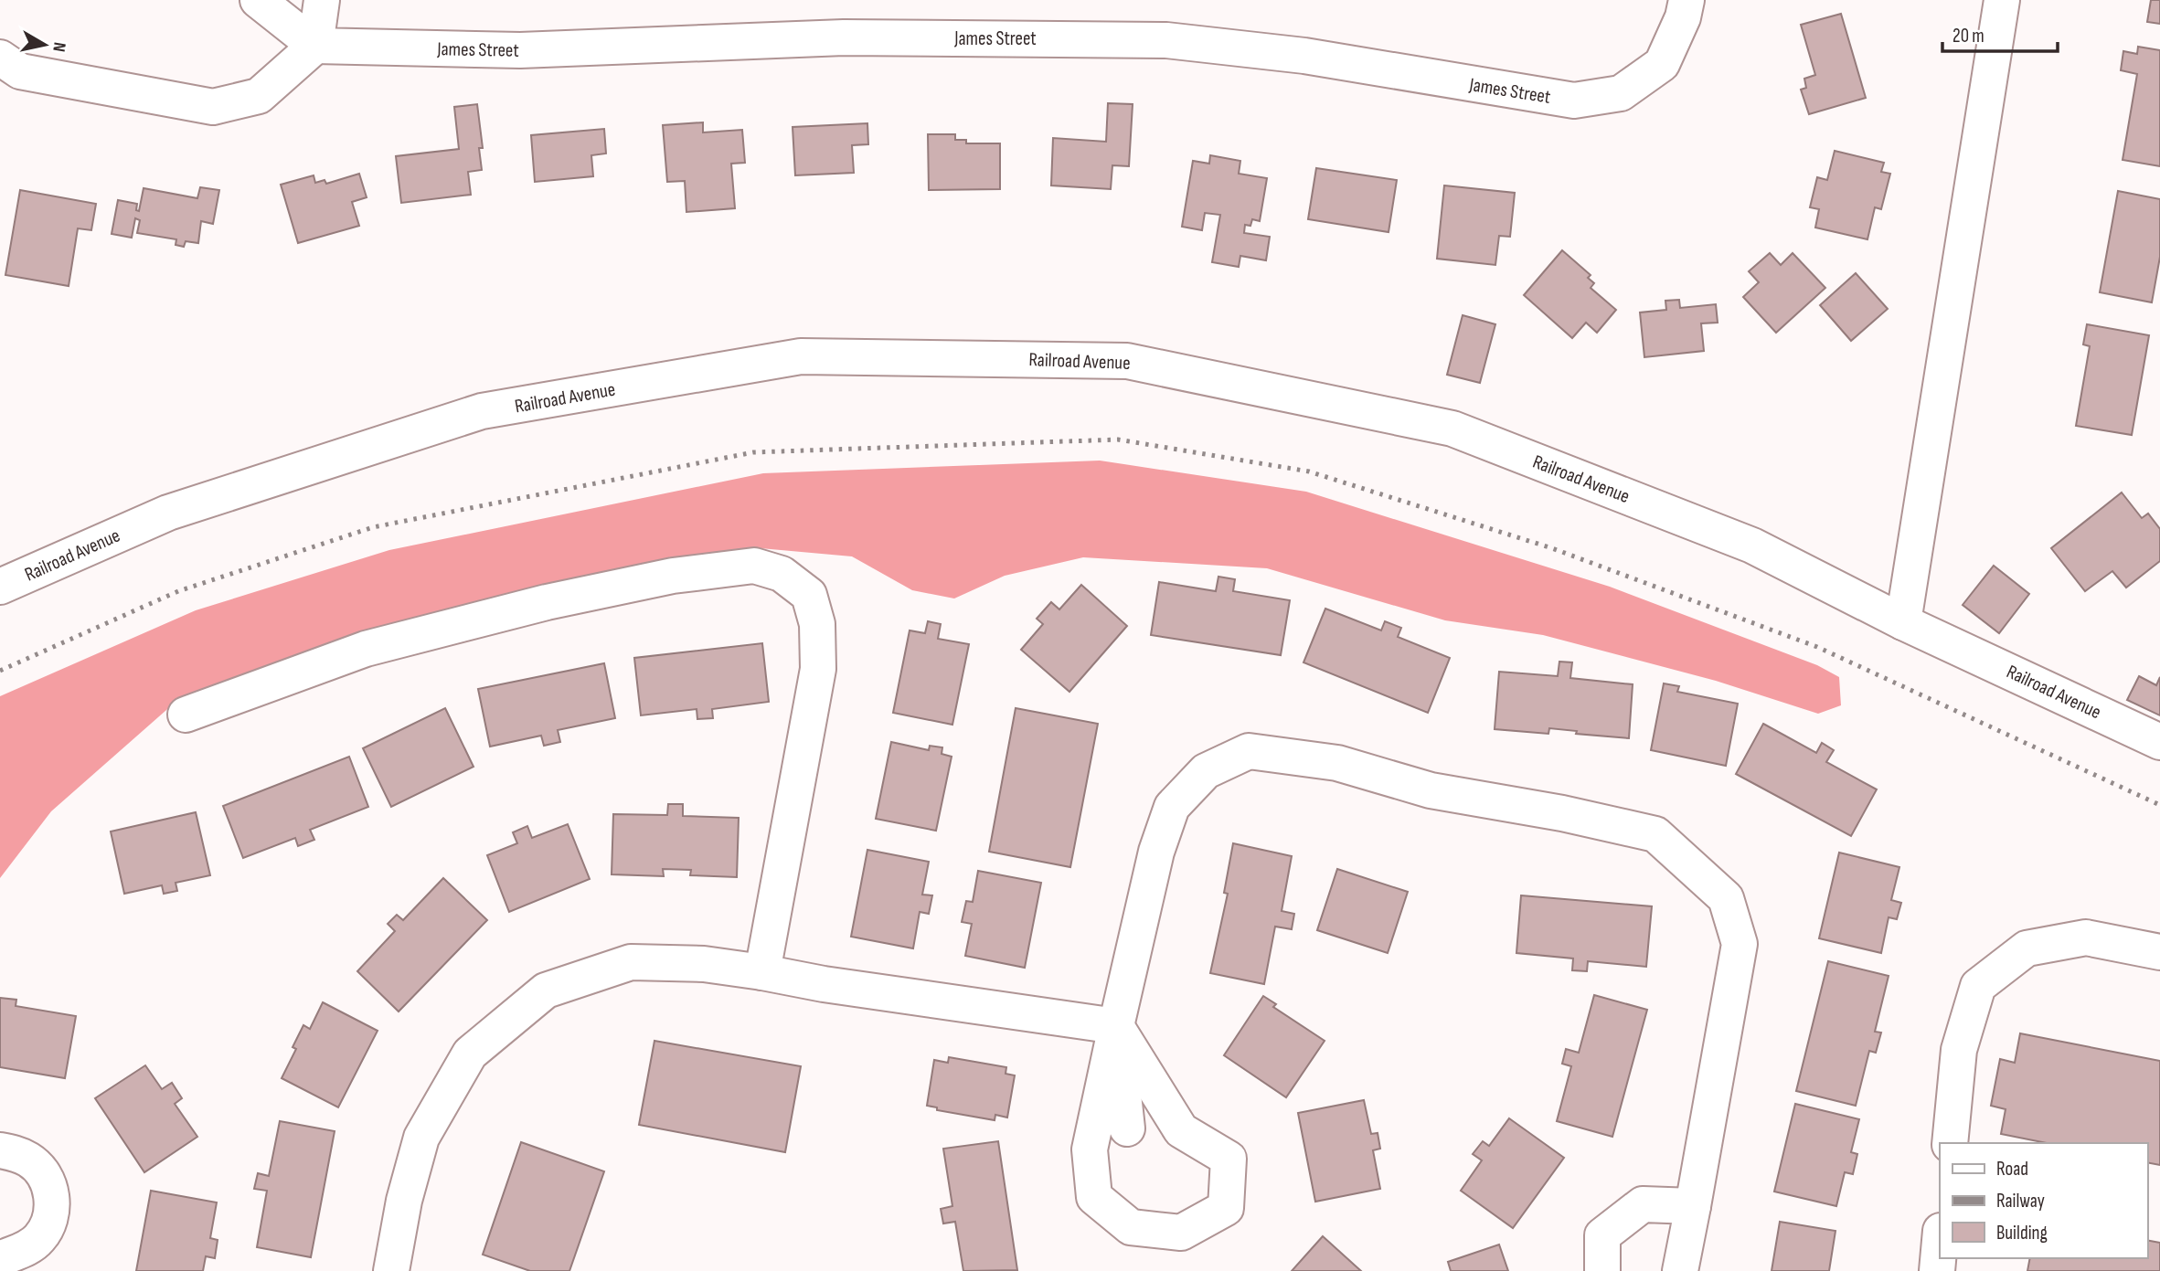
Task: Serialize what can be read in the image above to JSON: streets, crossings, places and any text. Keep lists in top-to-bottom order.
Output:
{
  "streets": {
    "street": ["James Street", "Railroad Avenue"]
  },
  "legend": ["Road", "Railway", "Building"],
  "scale_bar": "20 m",
  "north": "right"
}
